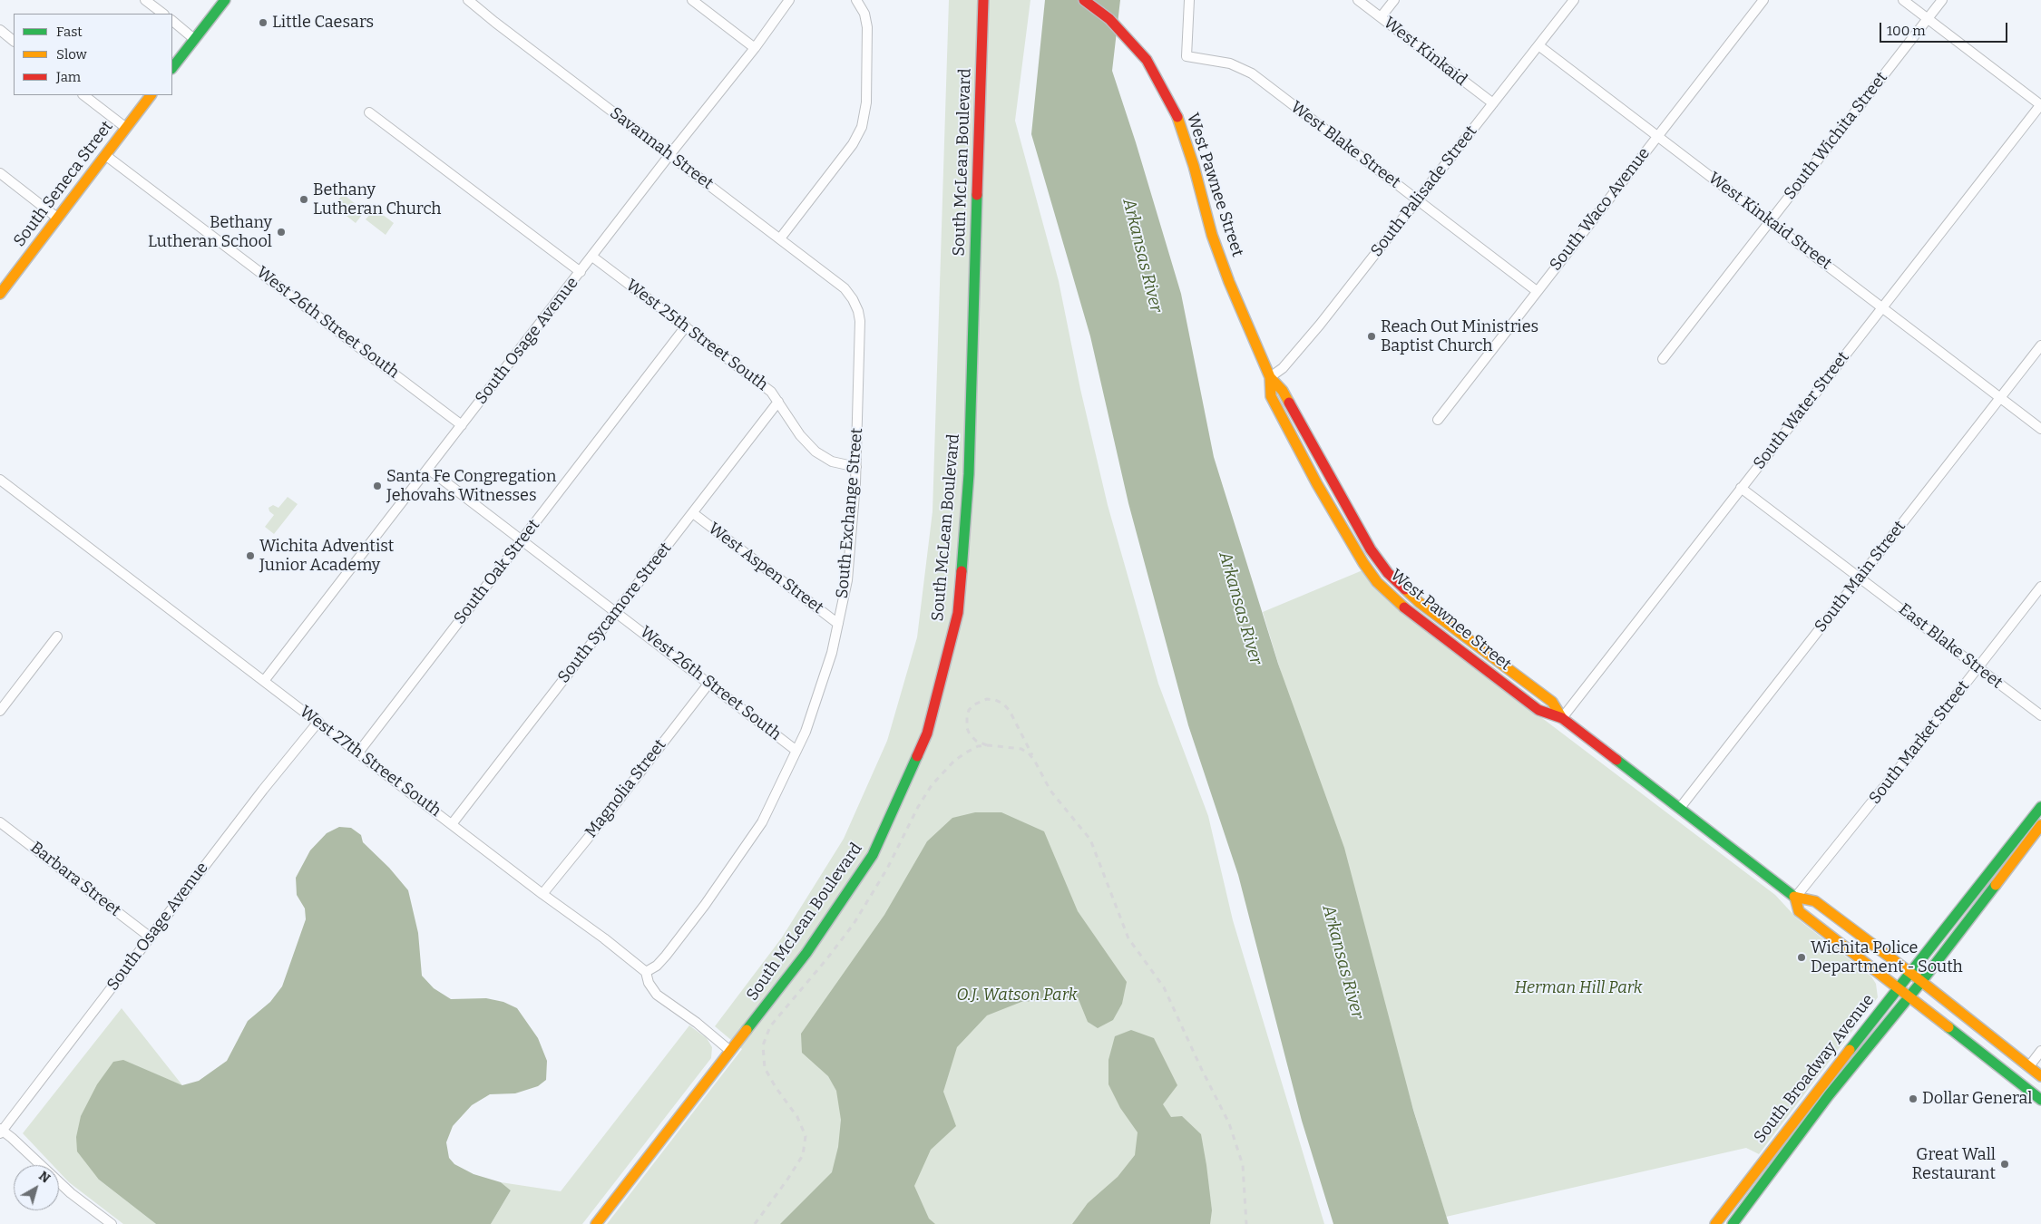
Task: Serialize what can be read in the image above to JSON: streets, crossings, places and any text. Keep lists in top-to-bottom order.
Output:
{
  "streets": {
    "main road": [
      "South McLean Boulevard",
      "South Seneca Street",
      "West Pawnee Street",
      "South Broadway Avenue"
    ],
    "street": [
      "West Kinkaid",
      "South Wichita Street",
      "West Blake Street",
      "Savannah Street",
      "South Palisade Street",
      "South Waco Avenue",
      "West Kinkaid Street",
      "West 26th Street South",
      "West 25th Street South",
      "South Osage Avenue",
      "South Water Street",
      "South Exchange Street",
      "West Aspen Street",
      "South Oak Street",
      "South Main Street",
      "South Sycamore Street",
      "East Blake Street",
      "South Market Street",
      "West 27th Street South",
      "Magnolia Street",
      "Barbara Street"
    ]
  },
  "crossings": [
    ["West Kinkaid", "South Palisade Street"],
    ["South Wichita Street", "West Kinkaid Street"],
    ["West Blake Street", "South Palisade Street"],
    ["West Blake Street", "South Waco Avenue"],
    ["Savannah Street", "South Osage Avenue"],
    ["Savannah Street", "South Exchange Street"],
    ["South McLean Boulevard", "West 27th Street South"],
    ["South Seneca Street", "West 26th Street South"],
    ["West Pawnee Street", "South Palisade Street"],
    ["West Pawnee Street", "South Water Street"],
    ["West Pawnee Street", "South Main Street"],
    ["West Pawnee Street", "South Market Street"],
    ["South Palisade Street", "West Kinkaid Street"],
    ["South Waco Avenue", "West Kinkaid Street"],
    ["West Kinkaid Street", "South Water Street"],
    ["West Kinkaid Street", "South Main Street"],
    ["West 26th Street South", "South Osage Avenue"],
    ["West 26th Street South", "South Exchange Street"],
    ["West 26th Street South", "South Oak Street"],
    ["West 26th Street South", "South Sycamore Street"],
    ["West 26th Street South", "Magnolia Street"],
    ["West 25th Street South", "South Osage Avenue"],
    ["West 25th Street South", "South Exchange Street"],
    ["West 25th Street South", "South Oak Street"],
    ["West 25th Street South", "South Sycamore Street"],
    ["South Osage Avenue", "West 27th Street South"],
    ["South Osage Avenue", "Barbara Street"],
    ["South Exchange Street", "West Aspen Street"],
    ["South Exchange Street", "West 27th Street South"],
    ["West Aspen Street", "South Sycamore Street"],
    ["South Oak Street", "West 27th Street South"],
    ["South Main Street", "East Blake Street"],
    ["South Sycamore Street", "West 27th Street South"],
    ["East Blake Street", "South Market Street"],
    ["West 27th Street South", "Magnolia Street"]
  ],
  "water": ["Arkansas River"],
  "parks": ["Herman Hill Park", "O.J. Watson Park"],
  "places": [
    "Little Caesars",
    "Bethany Lutheran Church",
    "Bethany Lutheran School",
    "Reach Out Ministries Baptist Church",
    "Santa Fe Congregation Jehovahs Witnesses",
    "Wichita Adventist Junior Academy",
    "Wichita Police Department - South",
    "Dollar General",
    "Great Wall Restaurant"
  ],
  "legend": ["Fast", "Slow", "Jam"],
  "scale_bar": "100 m",
  "north": "top right"
}
